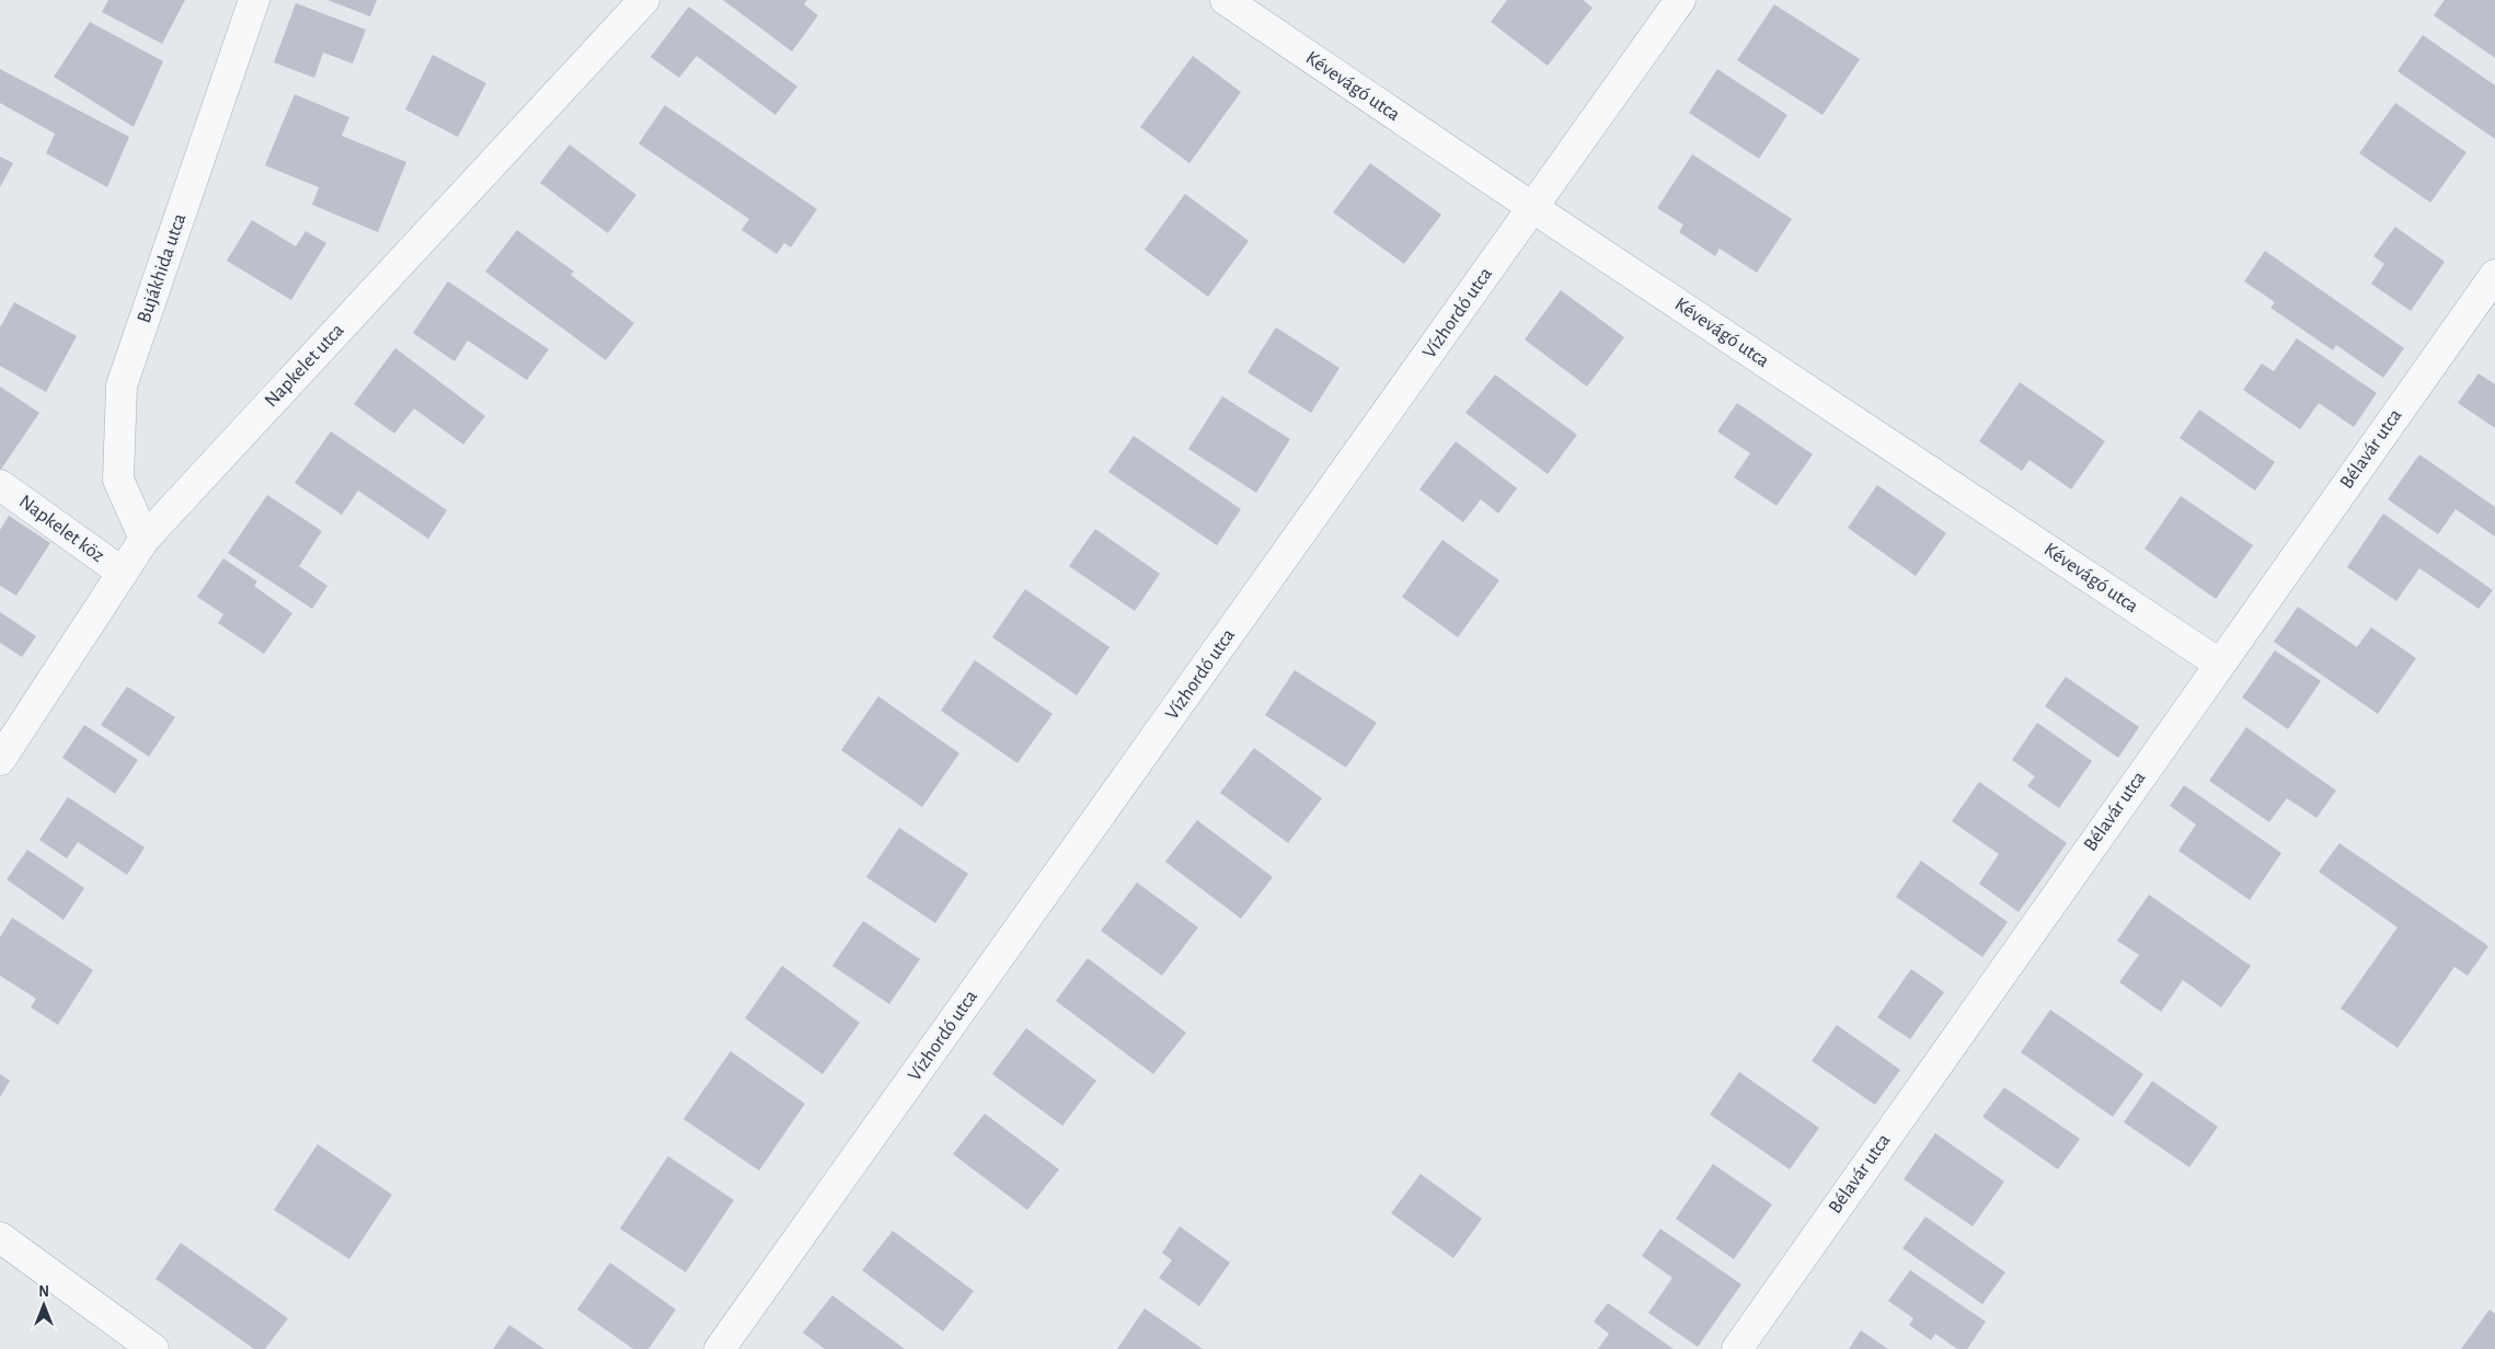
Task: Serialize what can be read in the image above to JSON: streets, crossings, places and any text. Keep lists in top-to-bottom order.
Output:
{
  "streets": {
    "street": [
      "Kévevágó utca",
      "Bujákhida utca",
      "Vízhordó utca",
      "Napkelet utca",
      "Bélavár utca",
      "Napkelet köz"
    ]
  },
  "crossings": [
    ["Kévevágó utca", "Vízhordó utca"],
    ["Kévevágó utca", "Bélavár utca"],
    ["Bujákhida utca", "Napkelet utca"],
    ["Napkelet utca", "Napkelet köz"]
  ],
  "north": "top"
}
